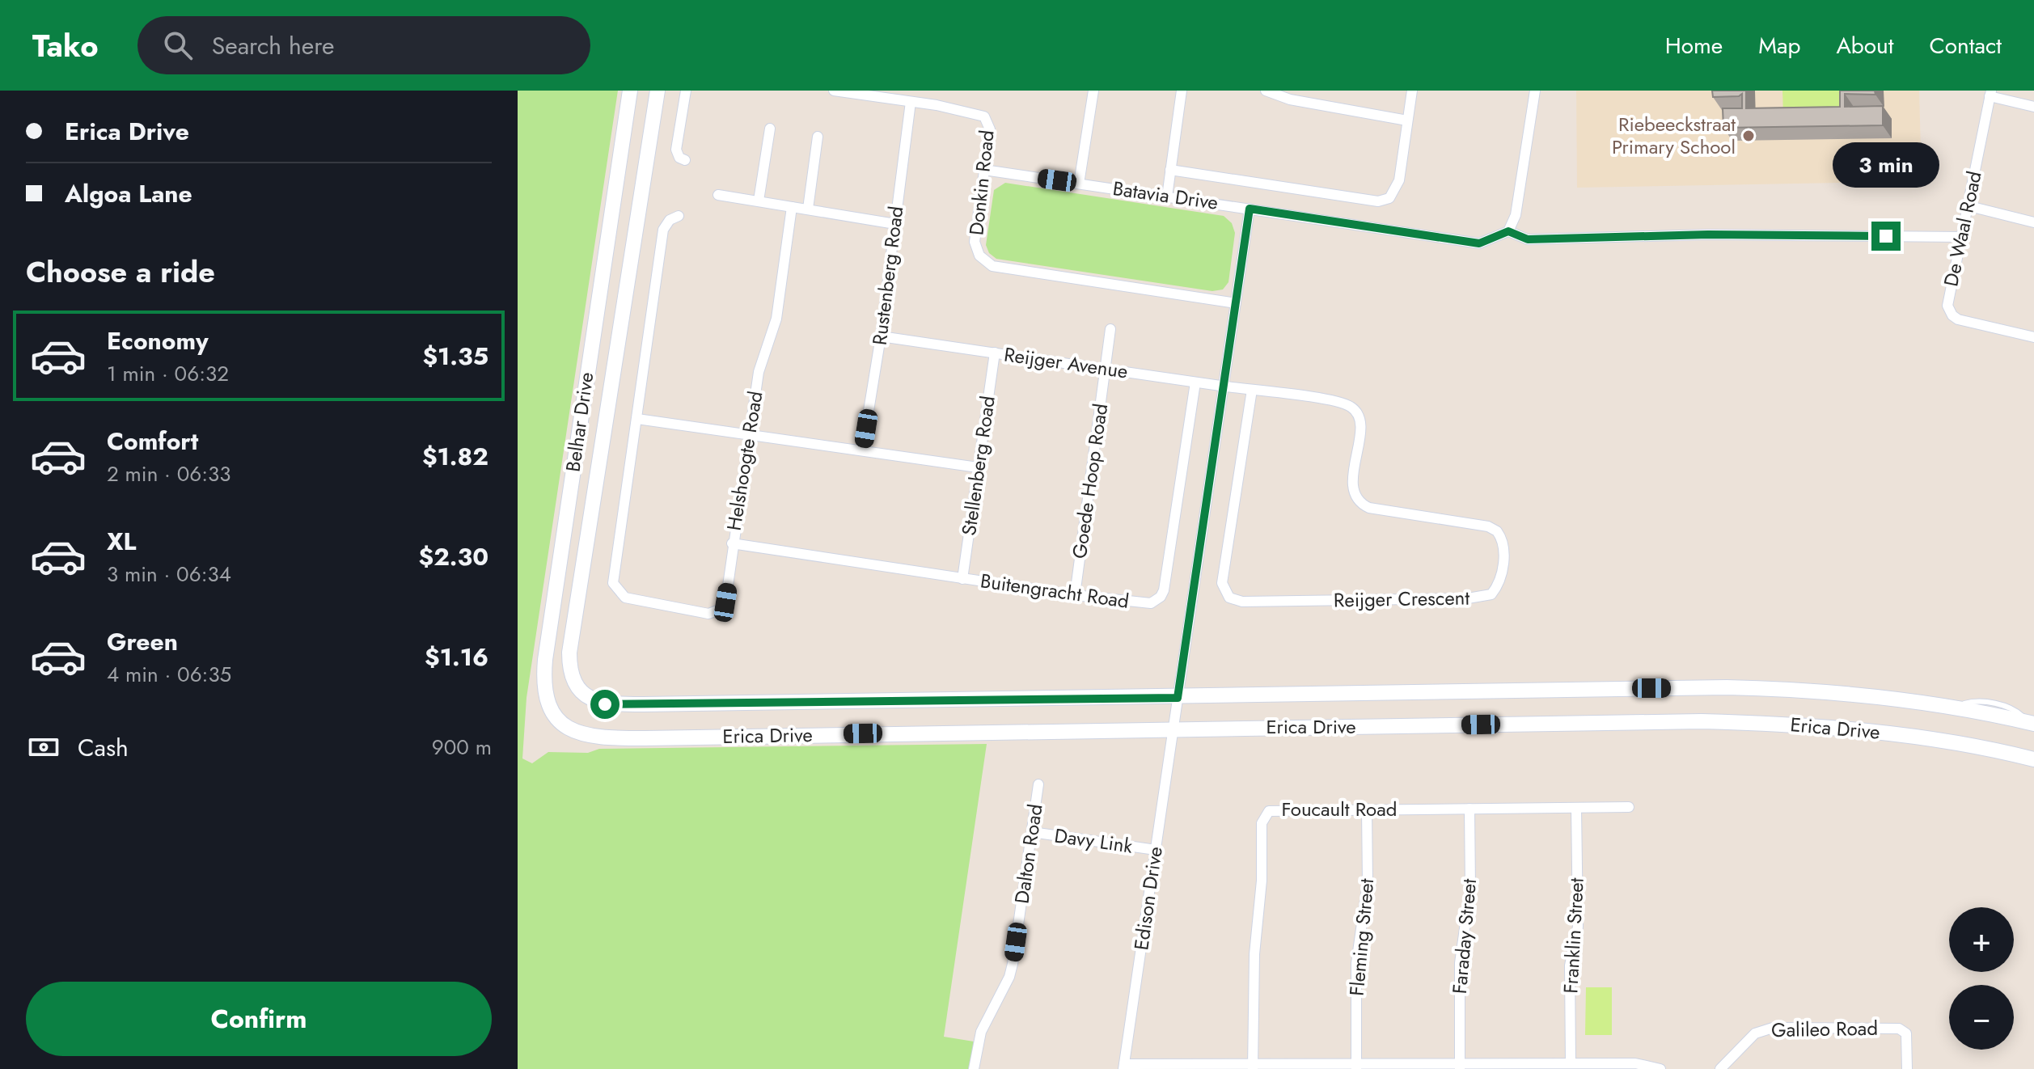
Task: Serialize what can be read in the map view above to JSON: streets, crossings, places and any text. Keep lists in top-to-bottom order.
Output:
{
  "streets": {
    "main road": ["Belhar Drive", "Erica Drive"],
    "street": [
      "Donkin Road",
      "Batavia Drive",
      "De Waal Road",
      "Rustenberg Road",
      "Reijger Avenue",
      "Helshoogte Road",
      "Stellenberg Road",
      "Goede Hoop Road",
      "Buitengracht Road",
      "Reijger Crescent",
      "Foucault Road",
      "Davy Link",
      "Dalton Road",
      "Edison Drive",
      "Franklin Street",
      "Faraday Street",
      "Fleming Street",
      "Galileo Road"
    ]
  },
  "crossings": [
    ["Donkin Road", "Batavia Drive"],
    ["Donkin Road", "Rustenberg Road"],
    ["Donkin Road", "Edison Drive"],
    ["Batavia Drive", "Edison Drive"],
    ["Rustenberg Road", "Reijger Avenue"],
    ["Reijger Avenue", "Stellenberg Road"],
    ["Reijger Avenue", "Goede Hoop Road"],
    ["Reijger Avenue", "Buitengracht Road"],
    ["Reijger Avenue", "Reijger Crescent"],
    ["Reijger Avenue", "Edison Drive"],
    ["Belhar Drive", "Erica Drive"],
    ["Helshoogte Road", "Buitengracht Road"],
    ["Stellenberg Road", "Buitengracht Road"],
    ["Goede Hoop Road", "Buitengracht Road"],
    ["Erica Drive", "Edison Drive"],
    ["Foucault Road", "Franklin Street"],
    ["Foucault Road", "Faraday Street"],
    ["Foucault Road", "Fleming Street"],
    ["Davy Link", "Dalton Road"],
    ["Davy Link", "Edison Drive"]
  ],
  "places": ["Riebeeckstraat Primary School"],
  "page": {
    "header": "Tako",
    "search": "Search here",
    "nav": [
      "Home",
      "Map",
      "About",
      "Contact"
    ],
    "banner": ["Erica Drive", "Algoa Lane"],
    "bubble": "3 min",
    "heading": "Choose a ride",
    "list": [
      {
        "name": "Economy",
        "note": "1 min · 06:32",
        "value": "$1.35"
      },
      {
        "name": "Comfort",
        "note": "2 min · 06:33",
        "value": "$1.82"
      },
      {
        "name": "XL",
        "note": "3 min · 06:34",
        "value": "$2.30"
      },
      {
        "name": "Green",
        "note": "4 min · 06:35",
        "value": "$1.16"
      }
    ],
    "pay": ["Cash", "900 m"],
    "map_buttons": ["+", "−"],
    "buttons": "Confirm"
  }
}
